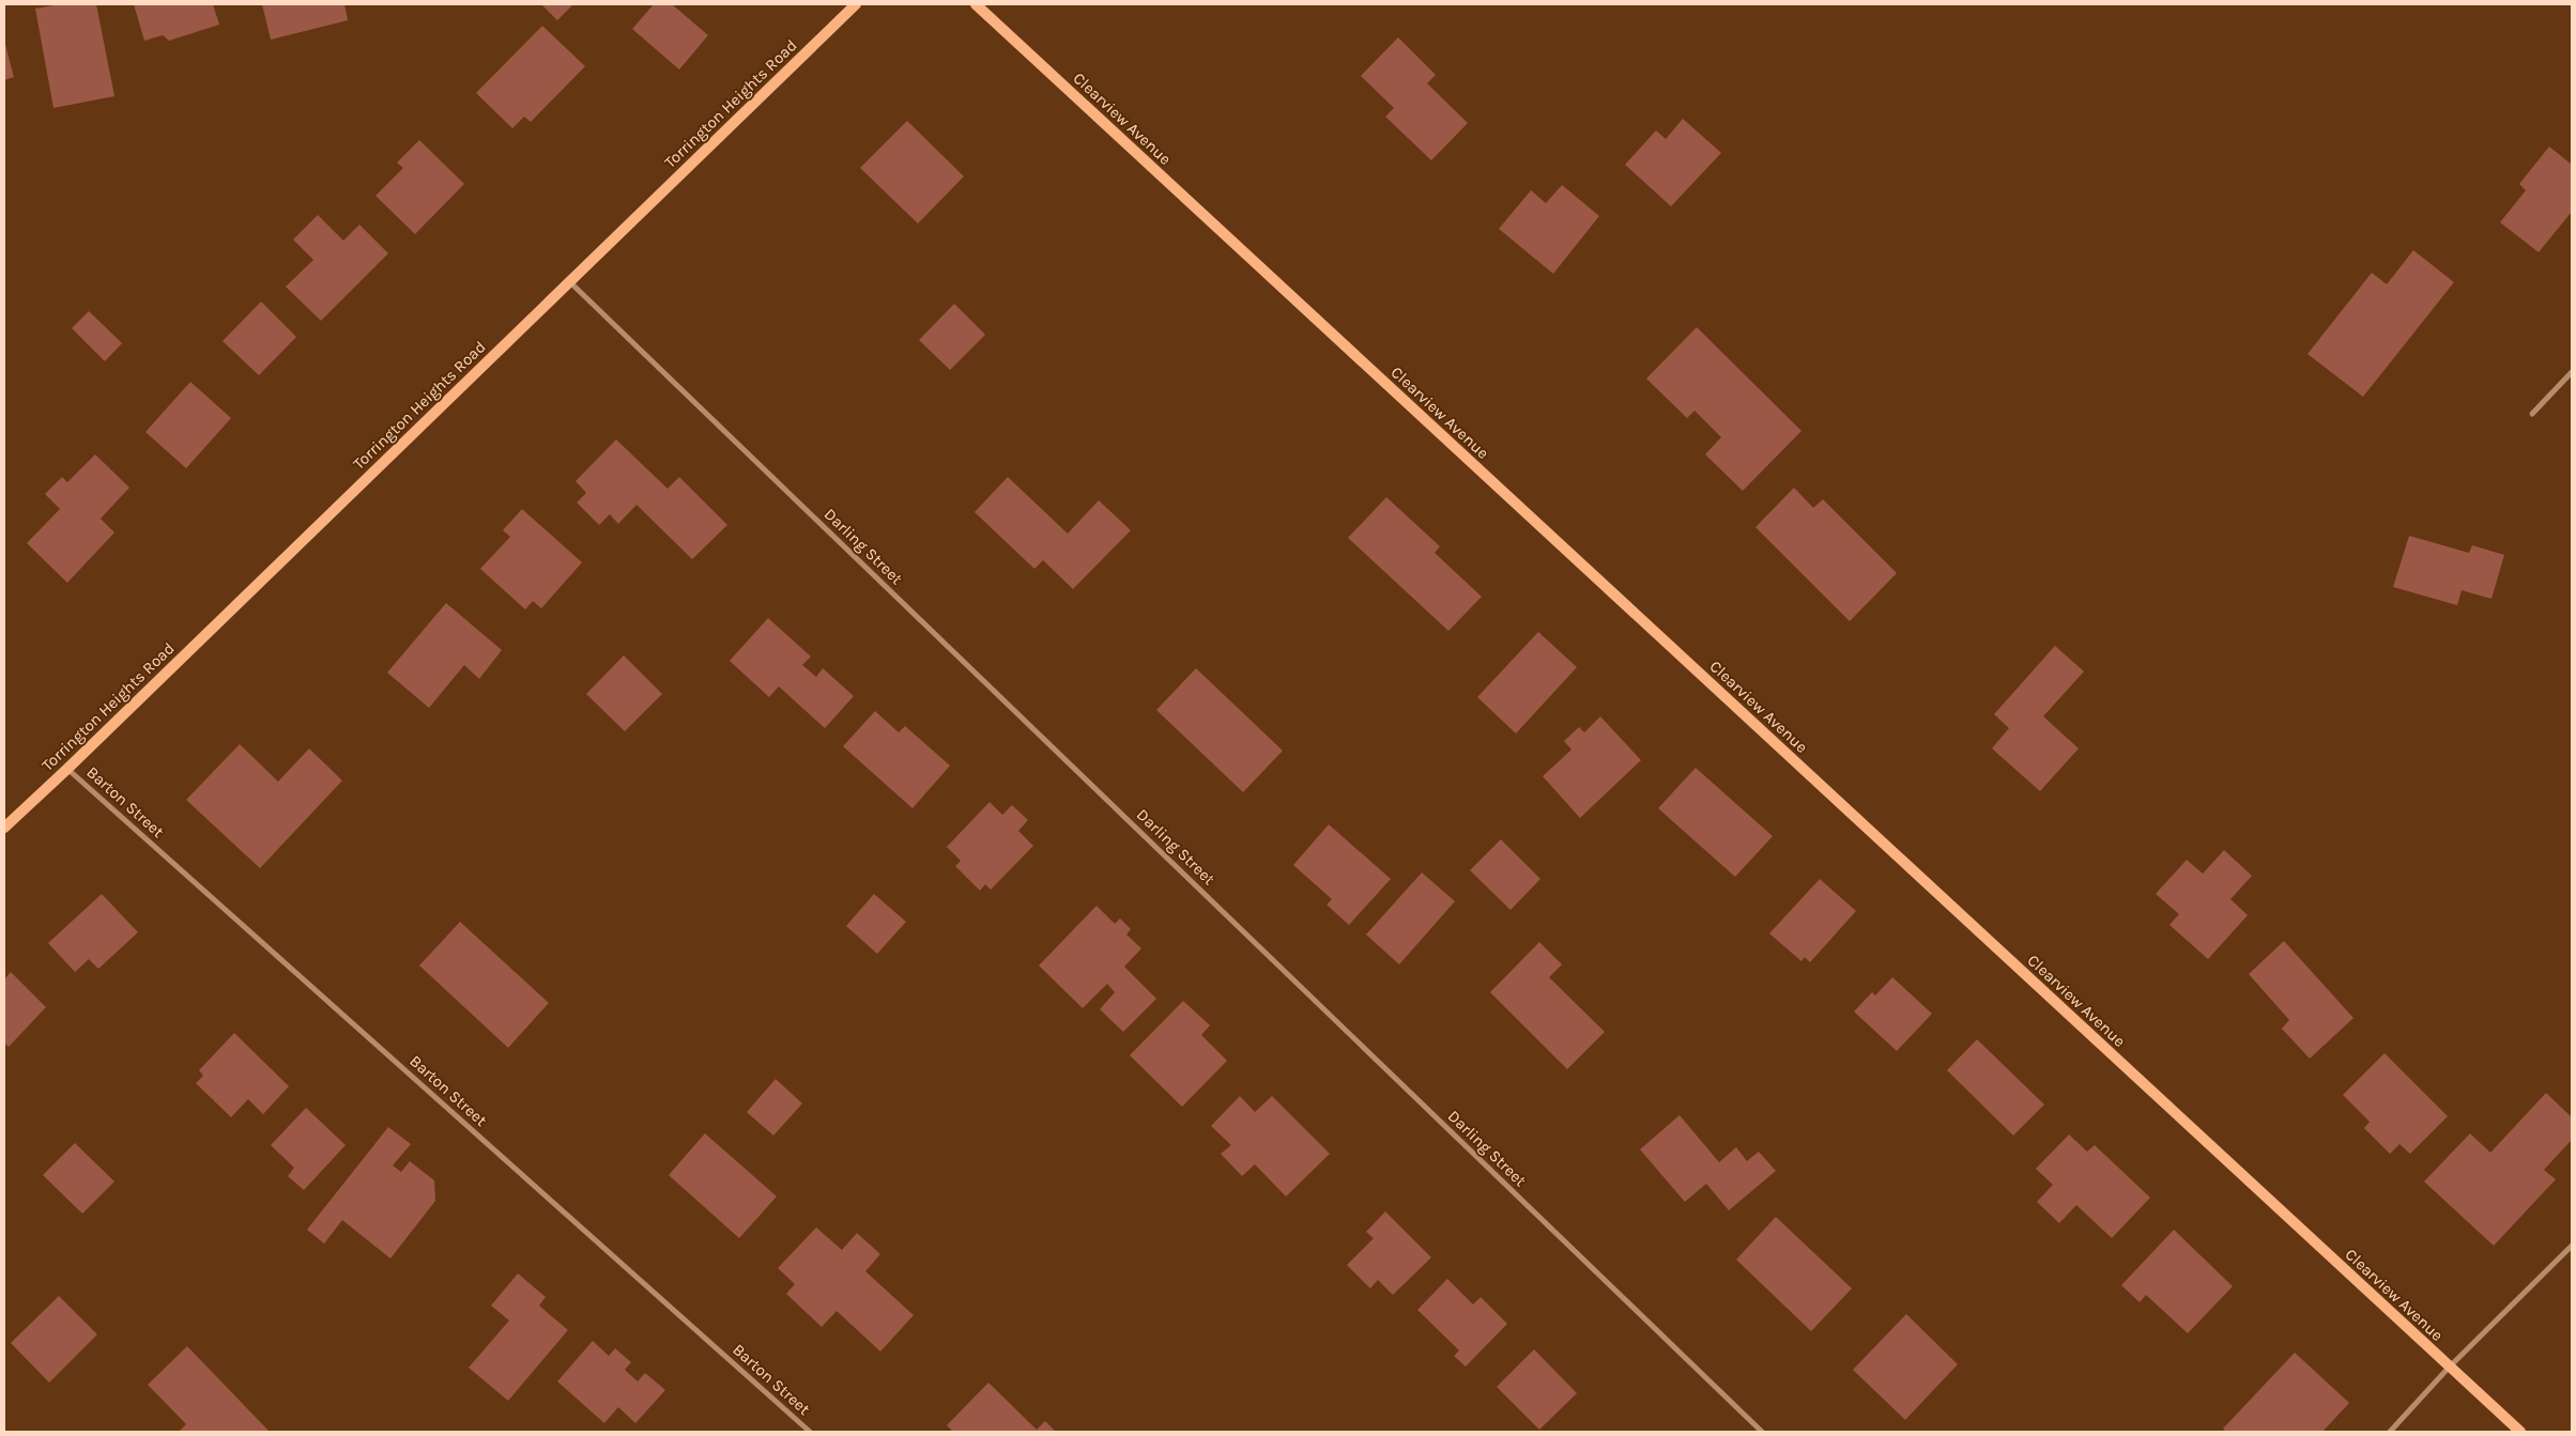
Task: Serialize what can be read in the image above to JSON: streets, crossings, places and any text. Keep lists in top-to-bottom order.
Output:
{
  "streets": {
    "street": [
      "Torrington Heights Road",
      "Clearview Avenue",
      "Darling Street",
      "Barton Street"
    ]
  },
  "crossings": [
    ["Torrington Heights Road", "Darling Street"],
    ["Torrington Heights Road", "Barton Street"]
  ]
}
